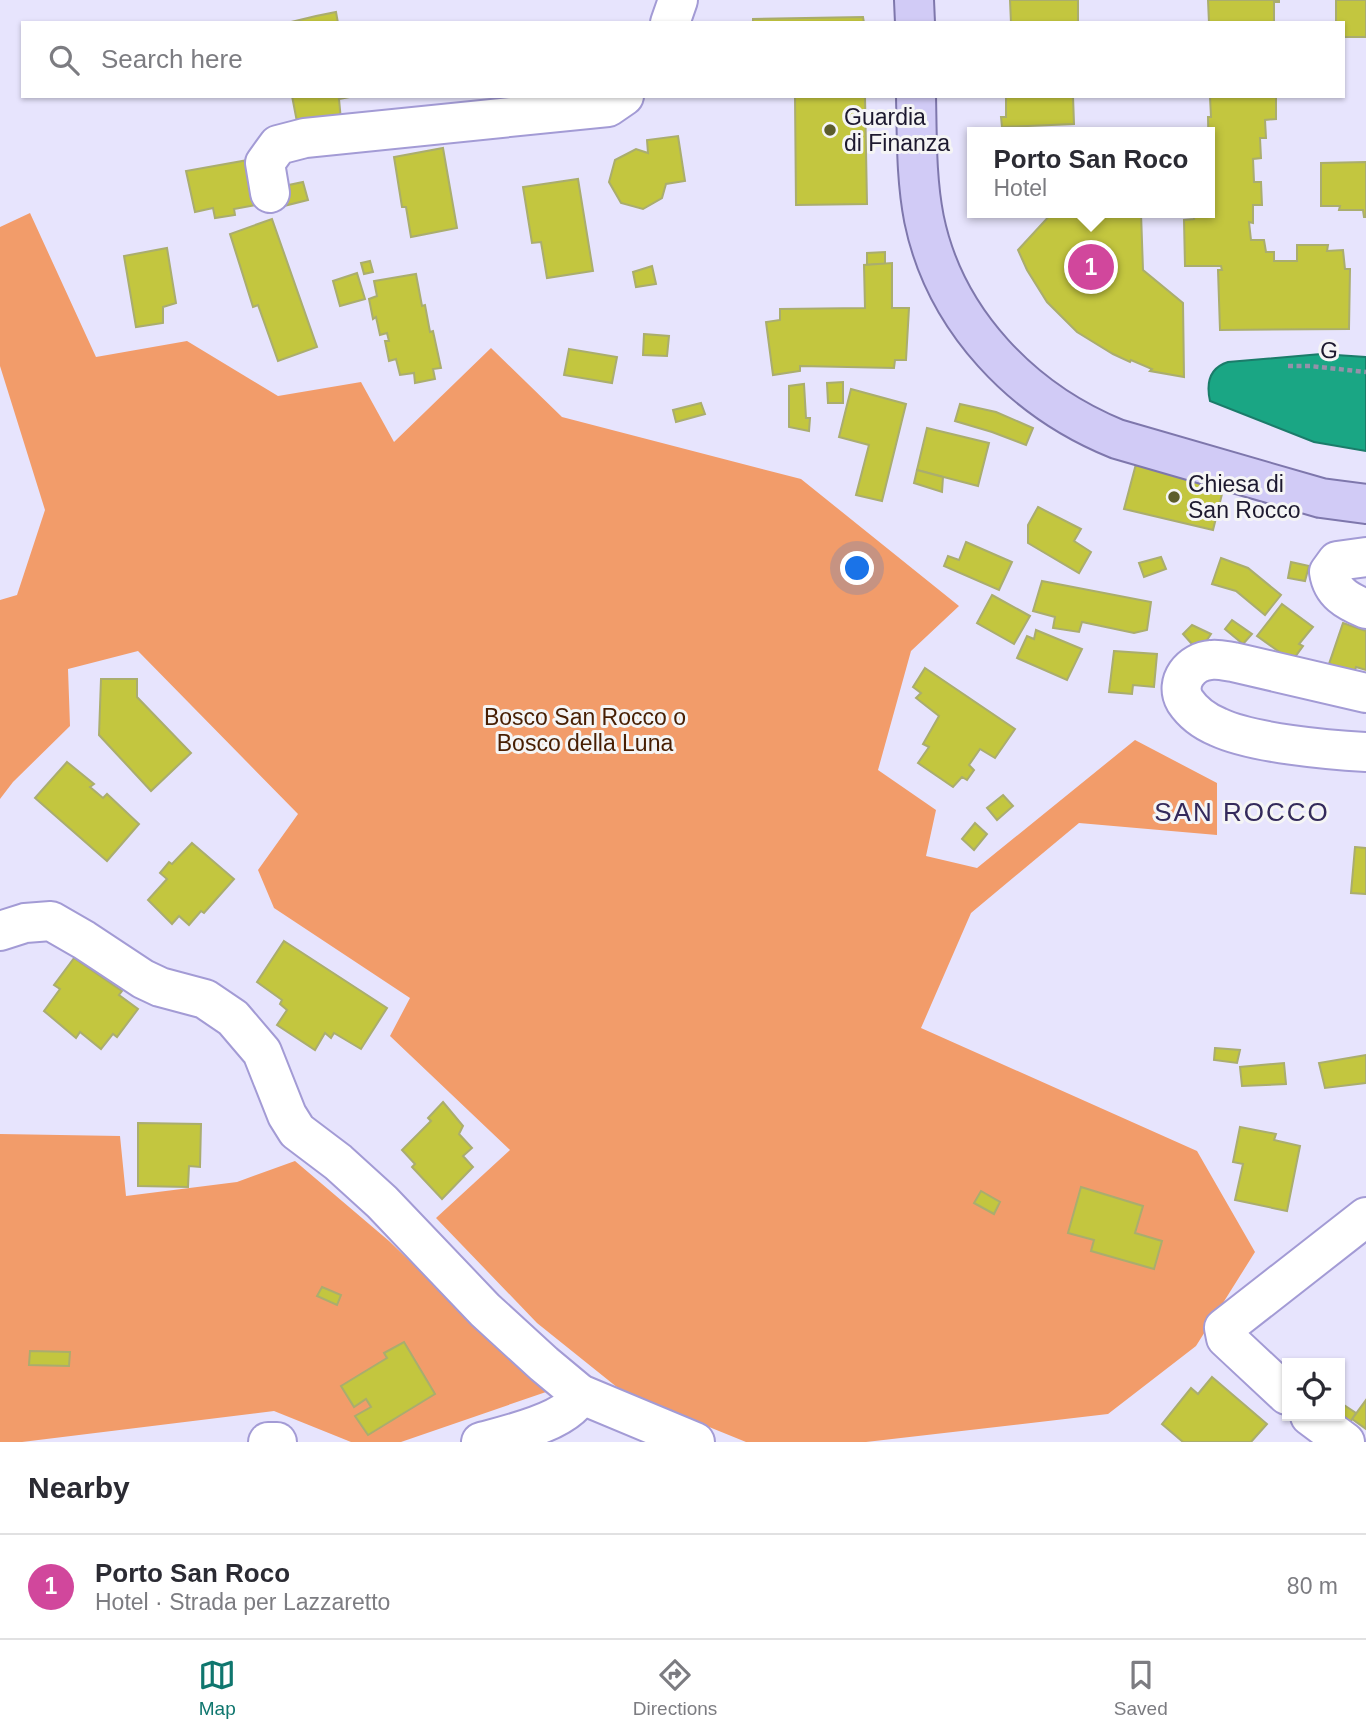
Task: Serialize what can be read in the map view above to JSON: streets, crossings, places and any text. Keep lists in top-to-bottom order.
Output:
{
  "streets": {
    "path": ["G"]
  },
  "districts": ["SAN ROCCO"],
  "parks": ["Bosco San Rocco o Bosco della Luna"],
  "places": ["Guardia di Finanza", "Chiesa di San Rocco"],
  "page": {
    "search": "Search here",
    "popup": ["Porto San Roco", "Hotel"],
    "pins": "1",
    "heading": "Nearby",
    "list": [
      {
        "mark": "1",
        "name": "Porto San Roco",
        "note": "Hotel · Strada per Lazzaretto",
        "value": "80 m"
      }
    ],
    "nav": ["Map", "Directions", "Saved"]
  }
}
